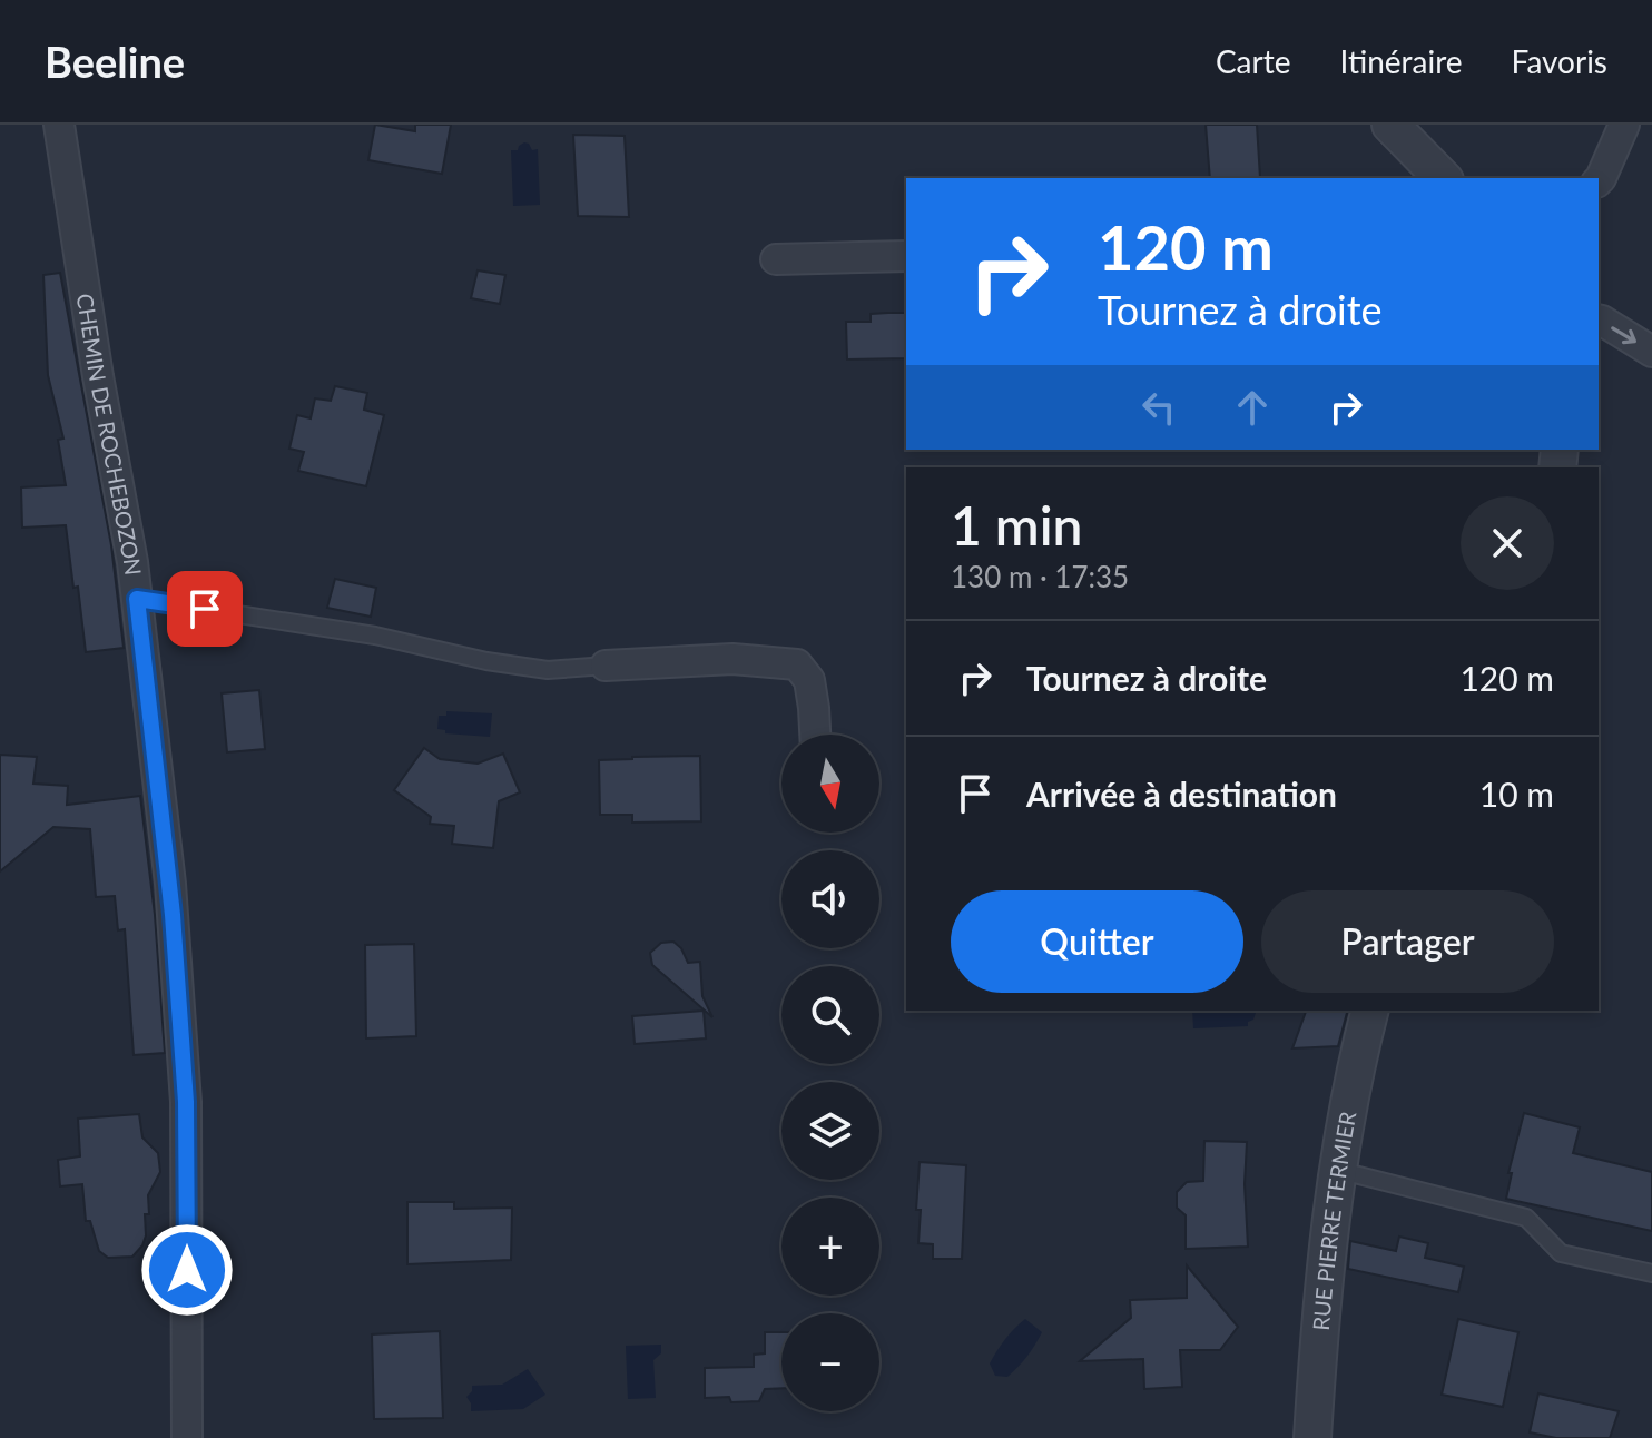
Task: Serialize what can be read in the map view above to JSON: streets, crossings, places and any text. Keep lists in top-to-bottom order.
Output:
{
  "streets": {
    "street": ["CHEMIN DE ROCHEBOZON", "RUE PIERRE TERMIER"]
  },
  "north": "bottom",
  "page": {
    "header": "Beeline",
    "nav": ["Carte", "Itinéraire", "Favoris"],
    "turn": ["120 m", "Tournez à droite"],
    "heading": ["1 min", "130 m · 17:35"],
    "list": [
      {
        "name": "Tournez à droite",
        "value": "120 m"
      },
      {
        "name": "Arrivée à destination",
        "value": "10 m"
      }
    ],
    "map_buttons": ["+", "−"],
    "buttons": ["Quitter", "Partager"]
  }
}
